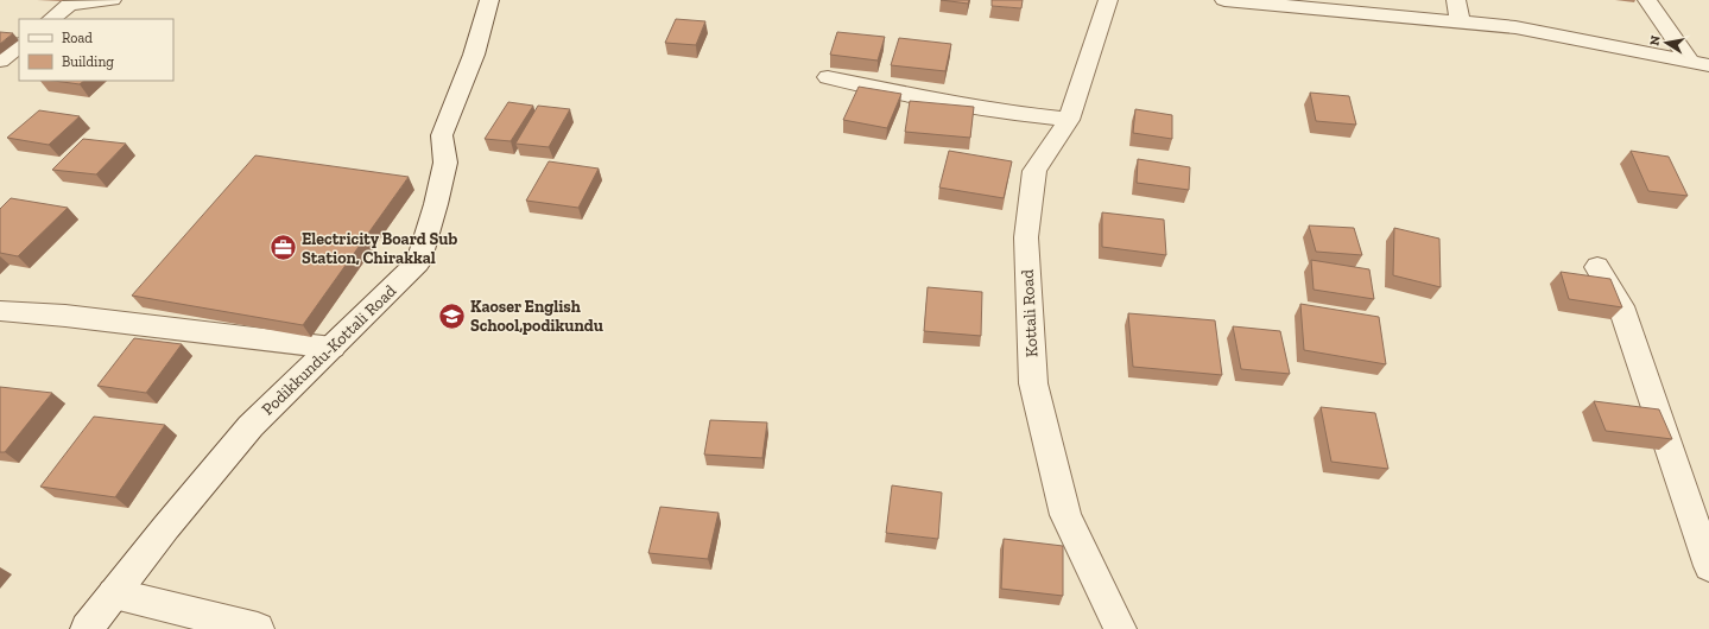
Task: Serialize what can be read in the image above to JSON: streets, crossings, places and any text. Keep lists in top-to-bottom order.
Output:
{
  "streets": {
    "street": ["Kottali Road", "Podikkundu-Kottali Road"]
  },
  "places": {
    "office": ["Electricity Board Sub Station, Chirakkal"],
    "school or university": ["Kaoser English School,podikundu"]
  },
  "legend": ["Road", "Building"],
  "north": "left"
}
